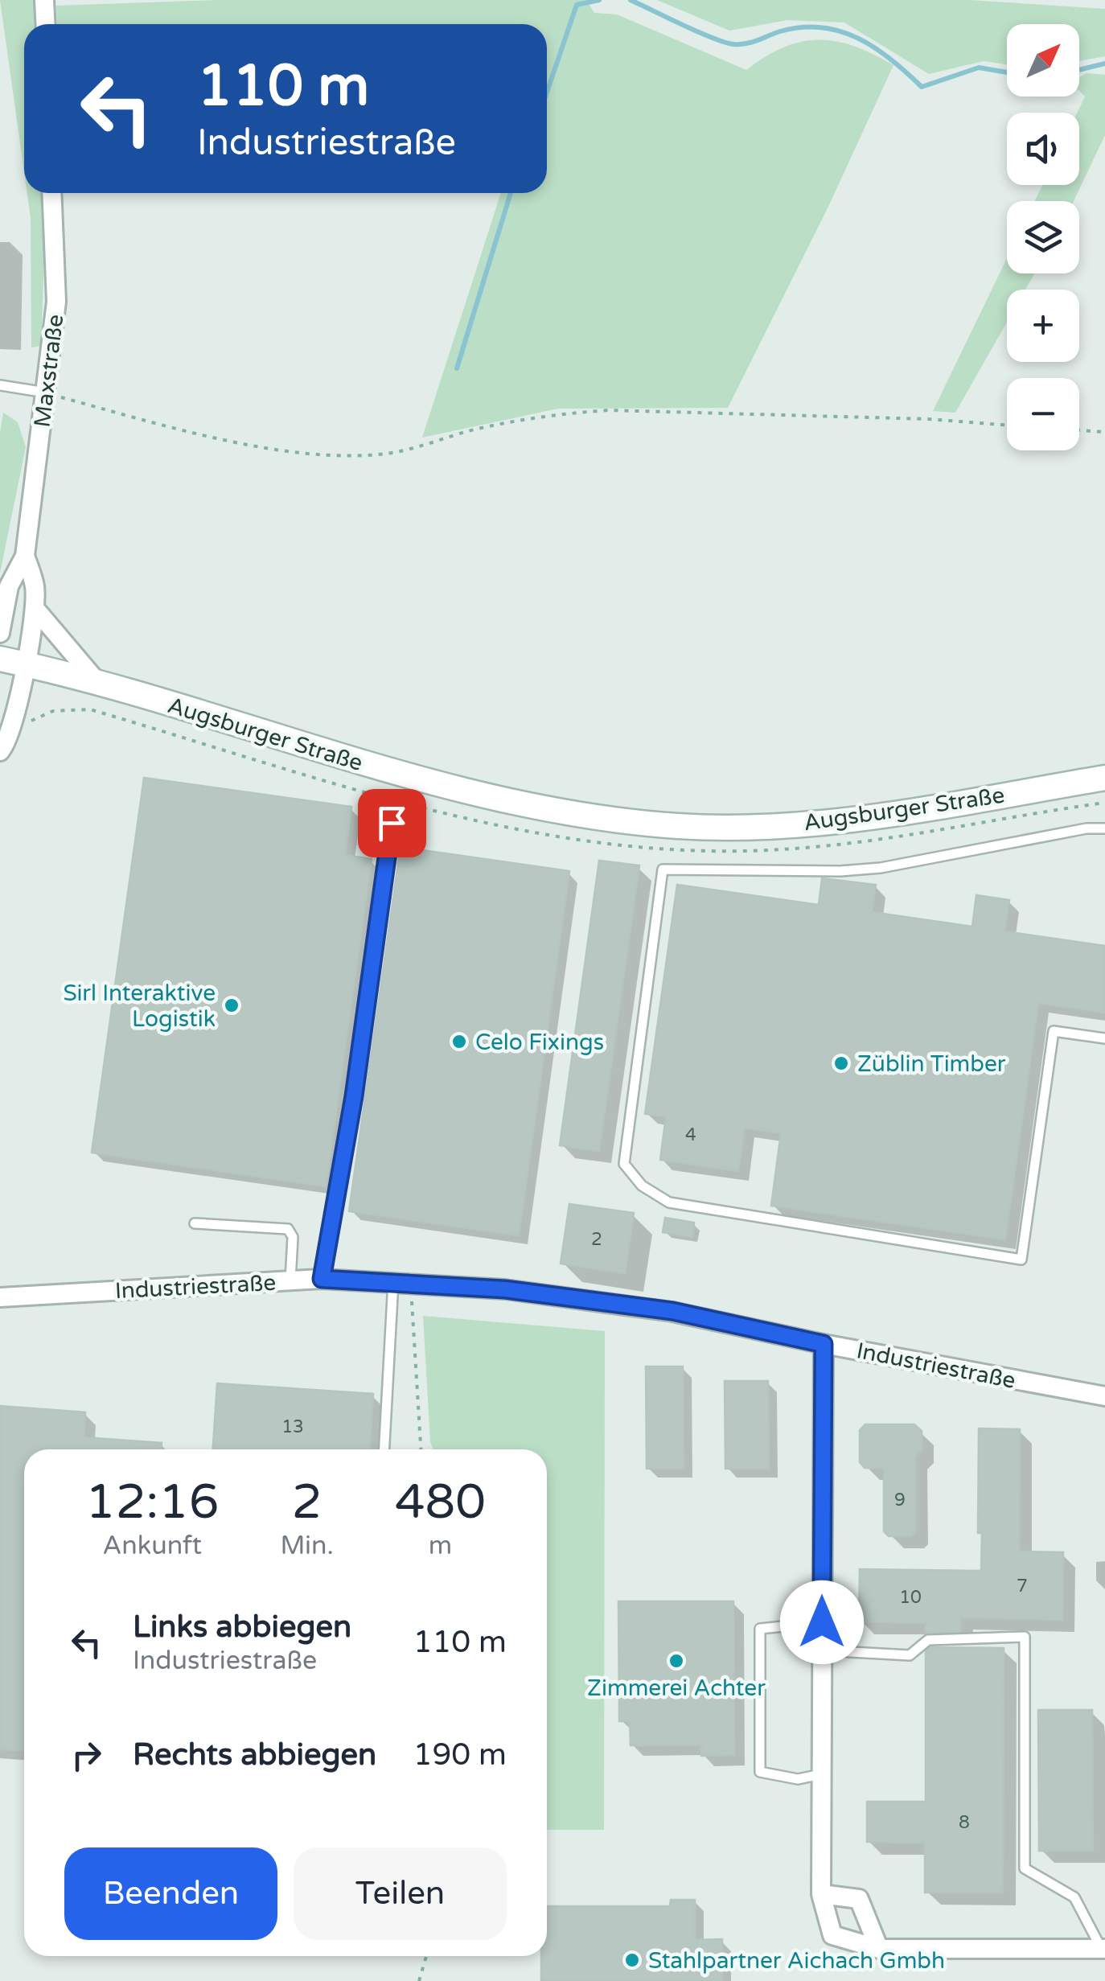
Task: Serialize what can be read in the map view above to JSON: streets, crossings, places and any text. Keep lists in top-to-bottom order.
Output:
{
  "streets": {
    "main road": ["Augsburger Straße"],
    "street": ["Maxstraße", "Industriestraße"]
  },
  "crossings": [
    ["Maxstraße", "Augsburger Straße"]
  ],
  "places": [
    "Sirl Interaktive Logistik",
    "Celo Fixings",
    "Züblin Timber",
    "Zimmerei Achter",
    "Stahlpartner Aichach Gmbh"
  ],
  "house_numbers": [
    "4",
    "2",
    "13",
    "9",
    "7",
    "10",
    "8"
  ],
  "north": "top right",
  "page": {
    "map_buttons": ["+", "−"],
    "turn": ["110 m", "Industriestraße"],
    "eta": [
      "12:16",
      "Ankunft",
      "2",
      "Min.",
      "480",
      "m"
    ],
    "list": [
      {
        "name": "Links abbiegen",
        "note": "Industriestraße",
        "value": "110 m"
      },
      {
        "name": "Rechts abbiegen",
        "value": "190 m"
      }
    ],
    "buttons": ["Beenden", "Teilen"]
  }
}
